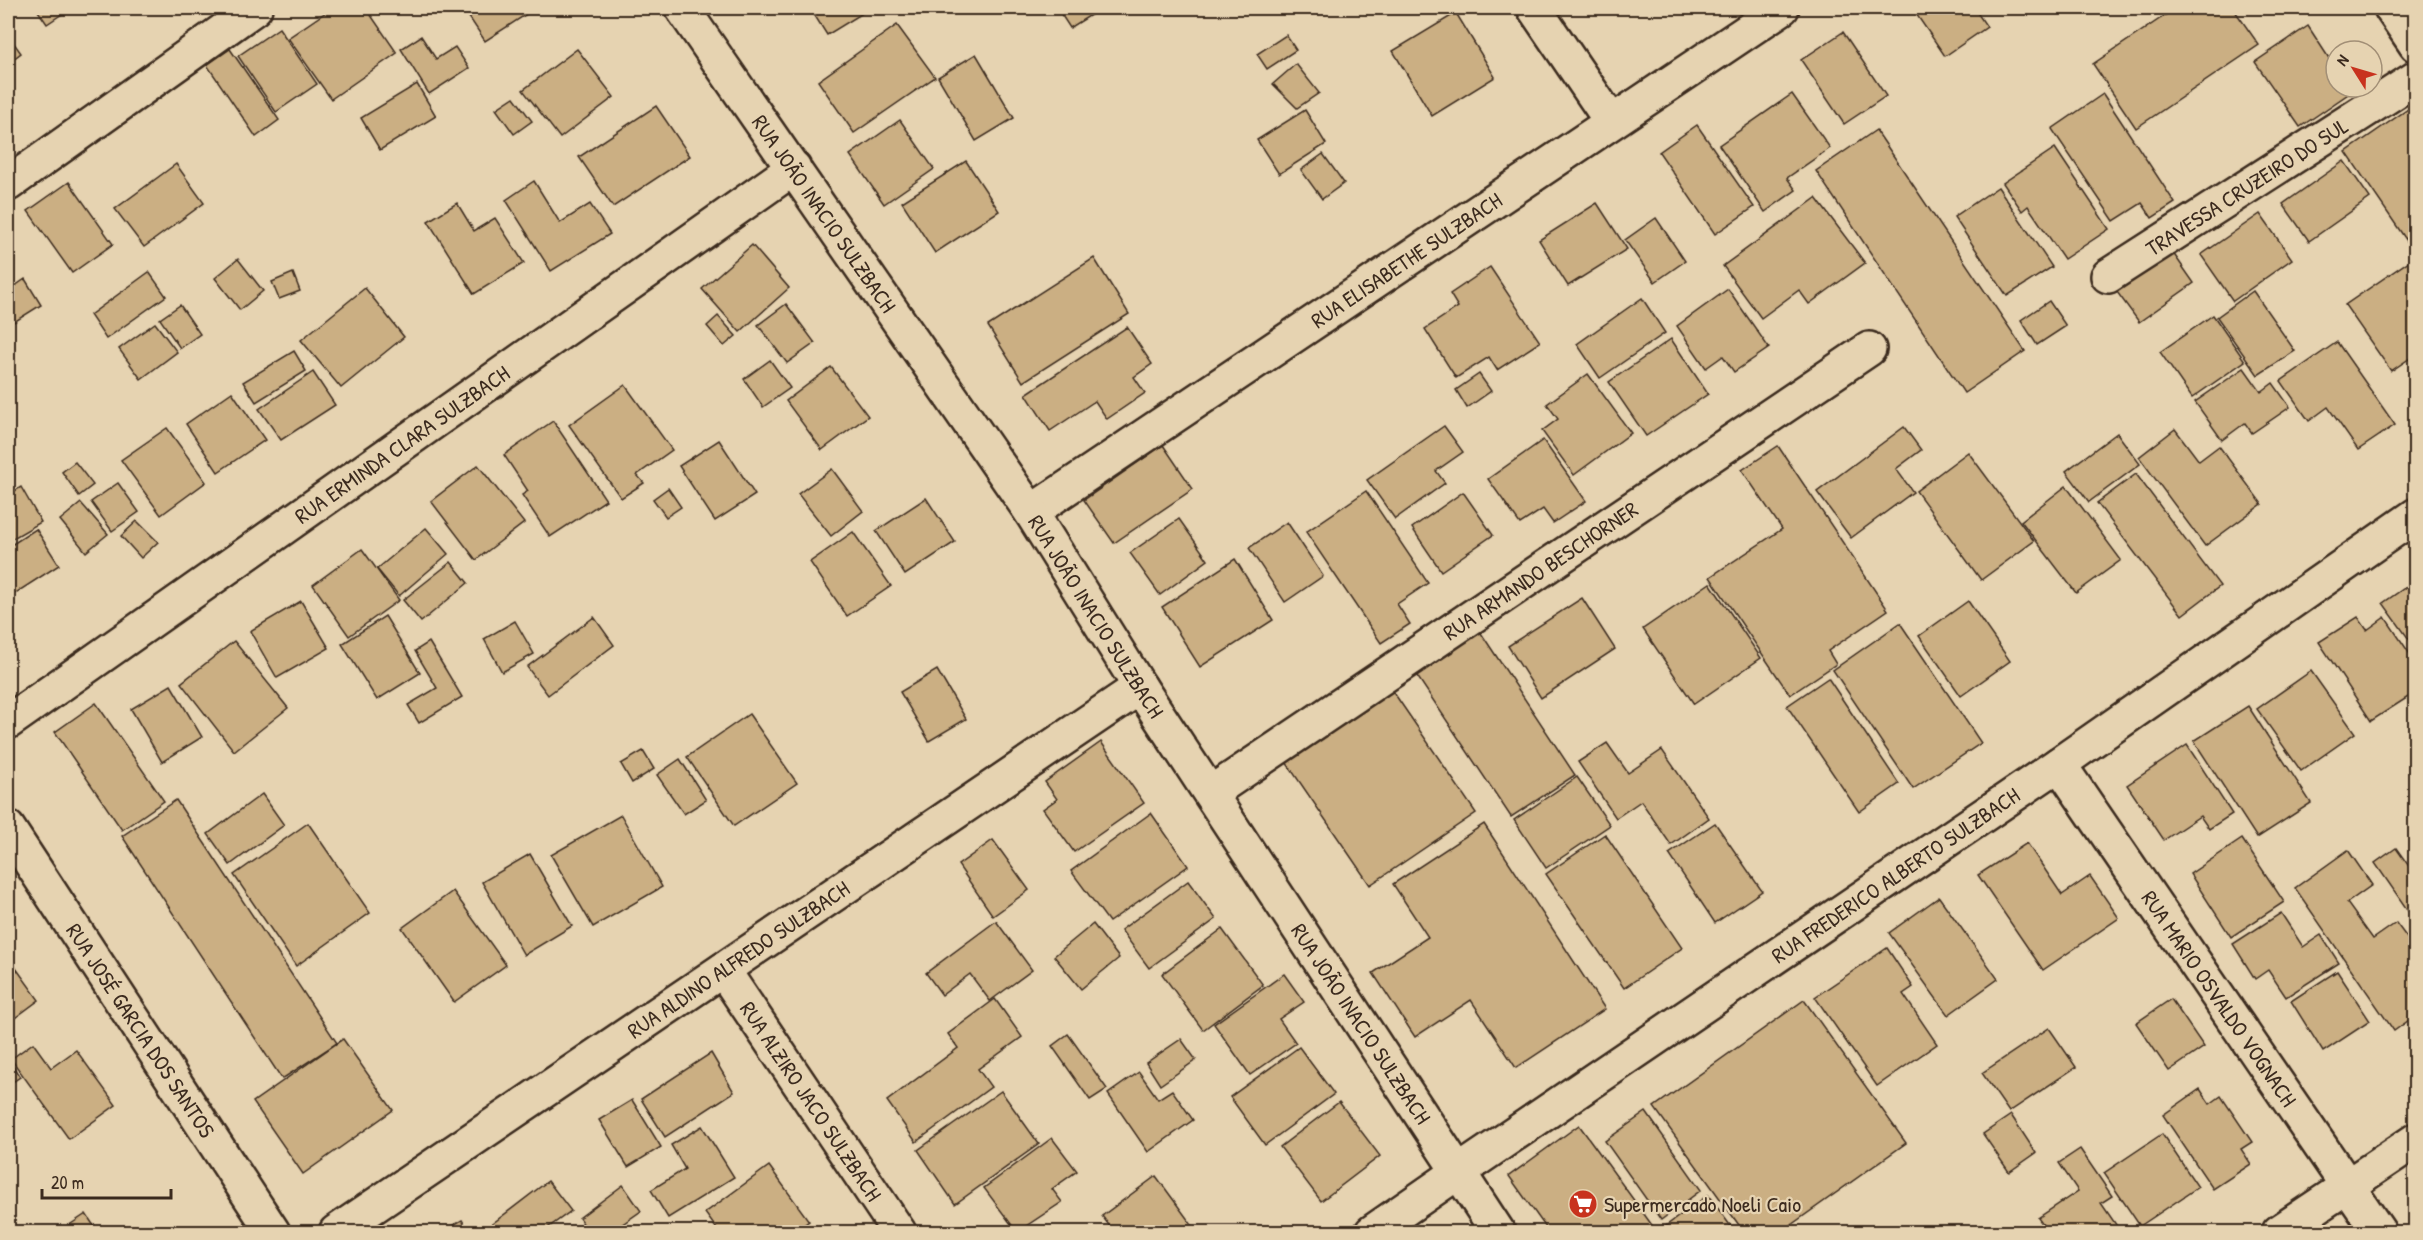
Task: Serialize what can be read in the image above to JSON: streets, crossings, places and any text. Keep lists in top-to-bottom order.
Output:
{
  "streets": {
    "street": [
      "TRAVESSA CRUZEIRO DO SUL",
      "RUA JOÃO INACIO SULZBACH",
      "RUA ELISABETHE SULZBACH",
      "RUA ERMINDA CLARA SULZBACH",
      "RUA ARMANDO BESCHORNER",
      "RUA FREDERICO ALBERTO SULZBACH",
      "RUA ALDINO ALFREDO SULZBACH",
      "RUA MARIO OSVALDO VOGNACH",
      "RUA JOSÉ GARCIA DOS SANTOS",
      "RUA ALZIRO JACO SULZBACH"
    ]
  },
  "crossings": [
    ["RUA JOÃO INACIO SULZBACH", "RUA ELISABETHE SULZBACH"],
    ["RUA JOÃO INACIO SULZBACH", "RUA ERMINDA CLARA SULZBACH"],
    ["RUA JOÃO INACIO SULZBACH", "RUA ARMANDO BESCHORNER"],
    ["RUA JOÃO INACIO SULZBACH", "RUA FREDERICO ALBERTO SULZBACH"],
    ["RUA JOÃO INACIO SULZBACH", "RUA ALDINO ALFREDO SULZBACH"],
    ["RUA FREDERICO ALBERTO SULZBACH", "RUA MARIO OSVALDO VOGNACH"],
    ["RUA ALDINO ALFREDO SULZBACH", "RUA ALZIRO JACO SULZBACH"]
  ],
  "places": {
    "supermarket": ["Supermercado Noeli Caio"]
  },
  "scale_bar": "20 m",
  "north": "top left"
}
